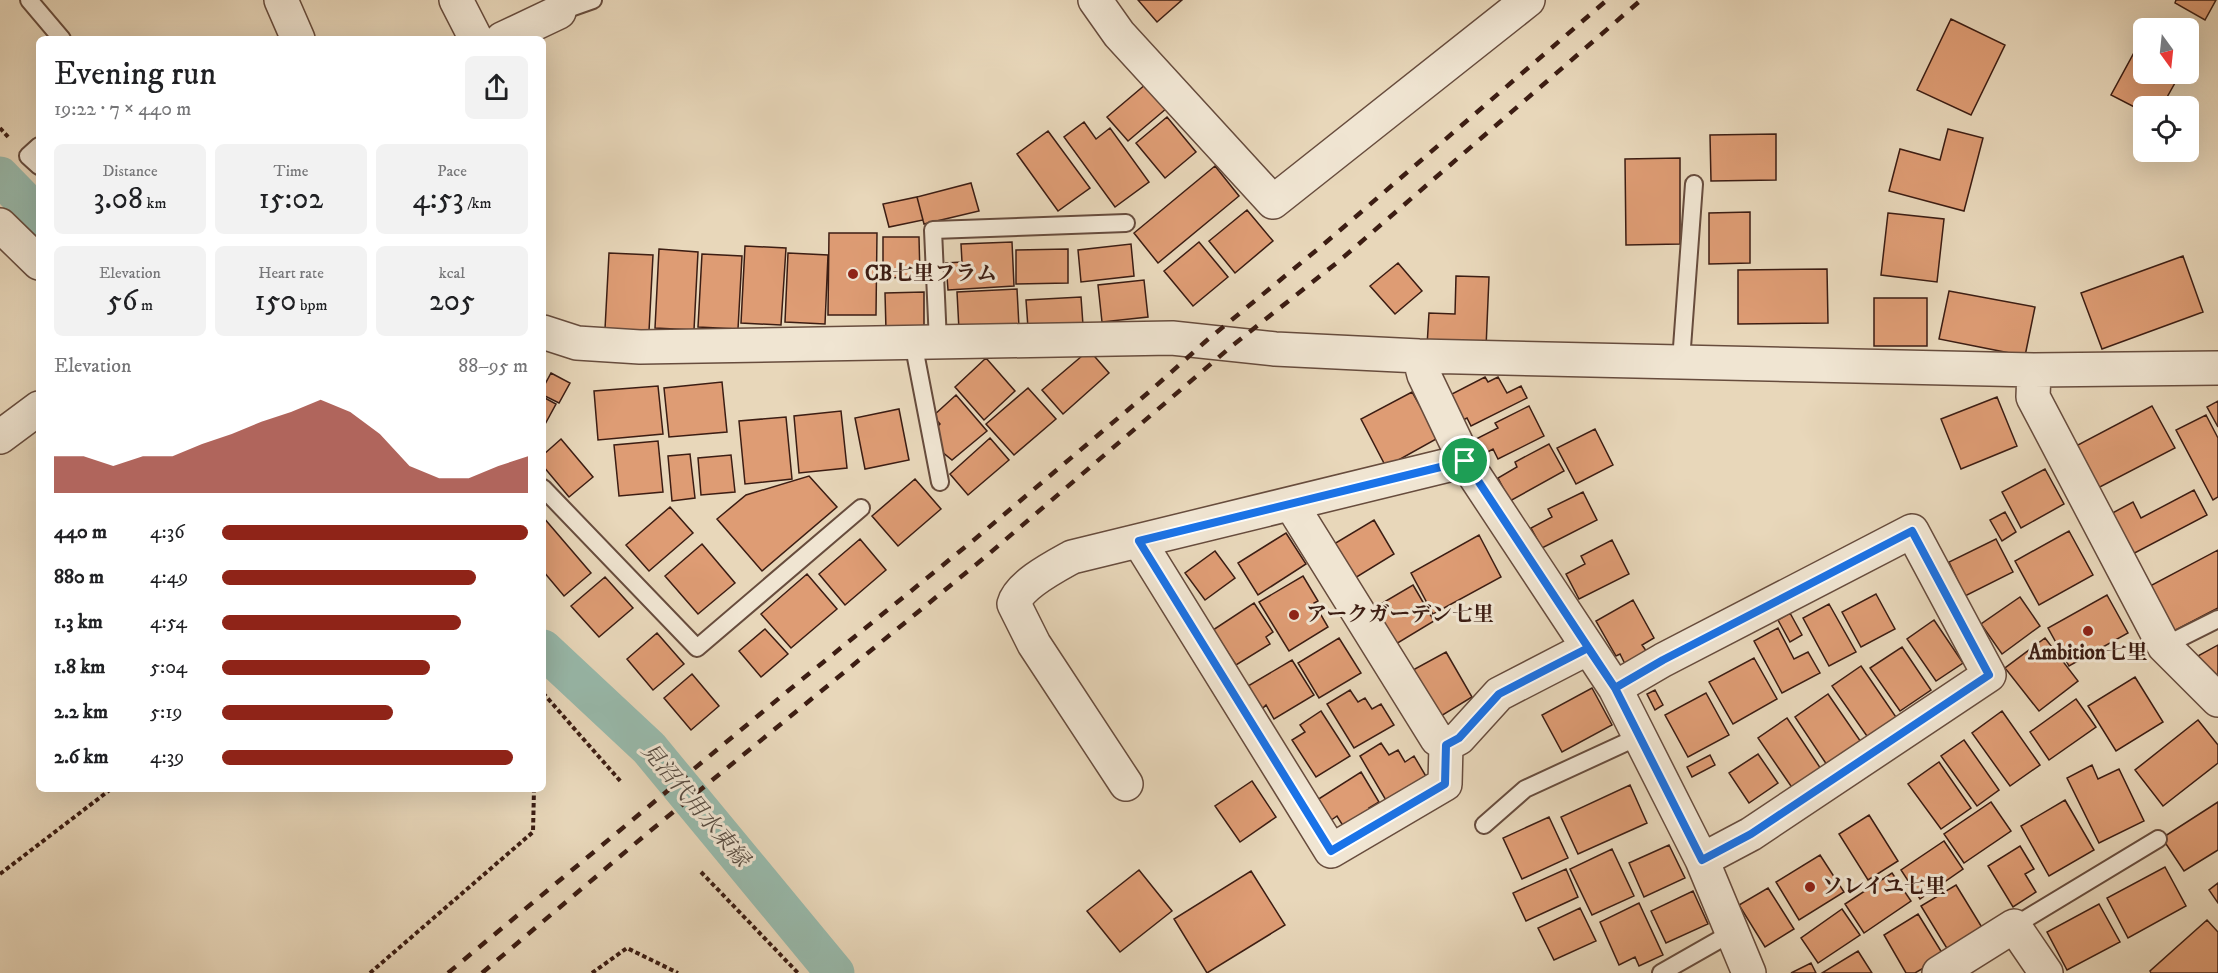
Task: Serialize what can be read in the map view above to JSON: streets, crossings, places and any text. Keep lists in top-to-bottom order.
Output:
{
  "water": ["見沼代用水東縁"],
  "places": [
    "CB七里フラム",
    "アークガーデン七里",
    "Ambition七里",
    "ソレイユ七里"
  ],
  "north": "bottom",
  "page": {
    "heading": ["Evening run", "19:22 · 7 × 440 m"],
    "stats": [
      ["Distance", "3.08 km"],
      ["Time", "15:02"],
      ["Pace", "4:53 /km"],
      ["Elevation", "56 m"],
      ["Heart rate", "150 bpm"],
      ["kcal", "205"]
    ],
    "chart": ["Elevation", "88–95 m"],
    "list": [
      {
        "name": "440 m",
        "note": "4:36"
      },
      {
        "name": "880 m",
        "note": "4:49"
      },
      {
        "name": "1.3 km",
        "note": "4:54"
      },
      {
        "name": "1.8 km",
        "note": "5:04"
      },
      {
        "name": "2.2 km",
        "note": "5:19"
      },
      {
        "name": "2.6 km",
        "note": "4:39"
      }
    ]
  }
}
